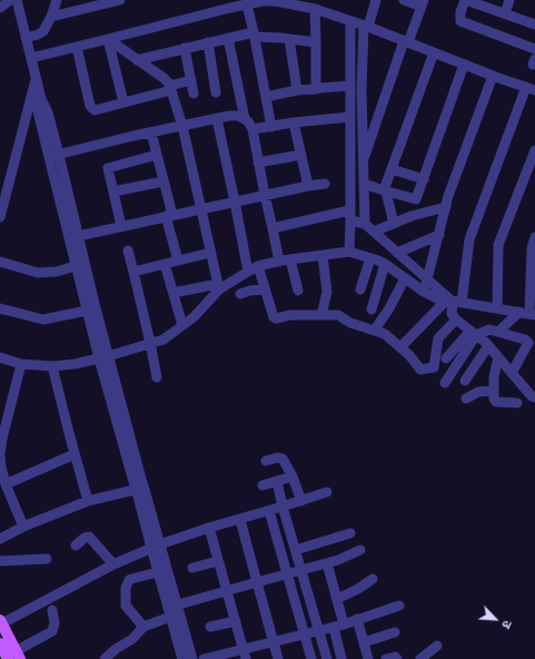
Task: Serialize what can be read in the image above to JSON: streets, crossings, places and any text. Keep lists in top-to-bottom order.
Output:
{
  "north": "bottom right"
}
